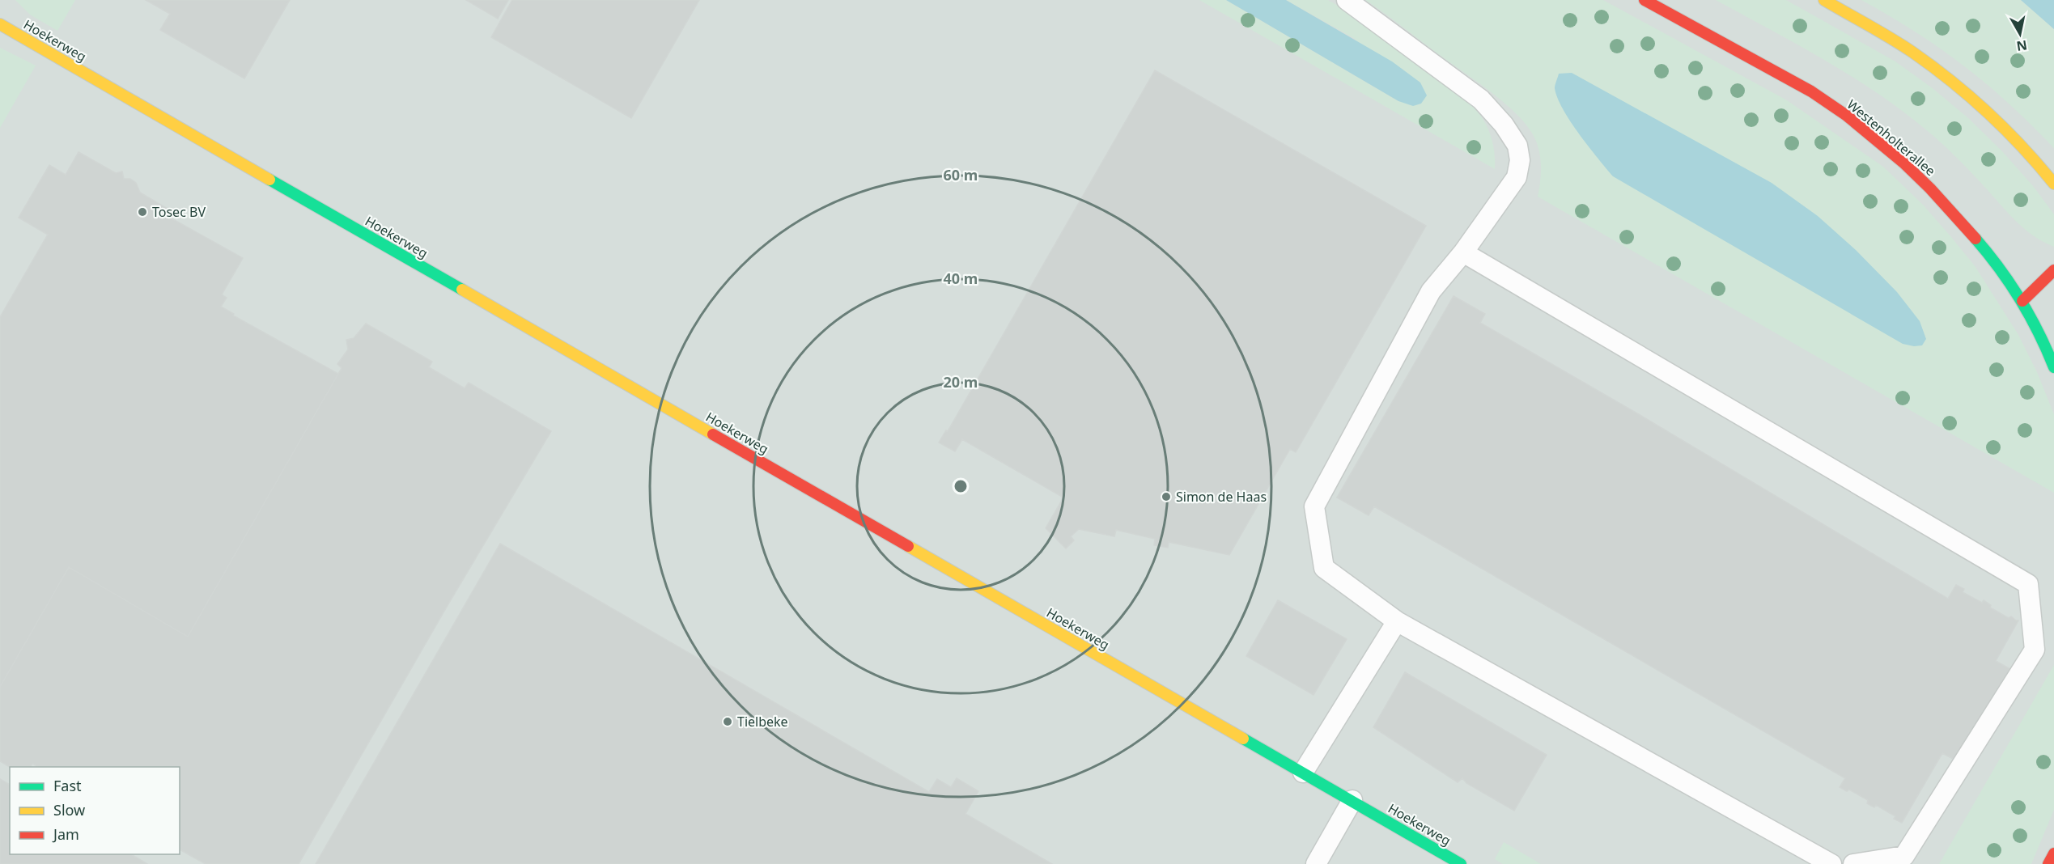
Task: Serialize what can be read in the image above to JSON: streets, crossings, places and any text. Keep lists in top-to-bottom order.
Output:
{
  "streets": {
    "street": ["Hoekerweg", "Westenholterallee"]
  },
  "places": ["Tosec BV", "Simon de Haas", "Tielbeke"],
  "legend": ["Fast", "Slow", "Jam"],
  "north": "bottom",
  "rings": ["60 m", "40 m", "20 m"]
}
